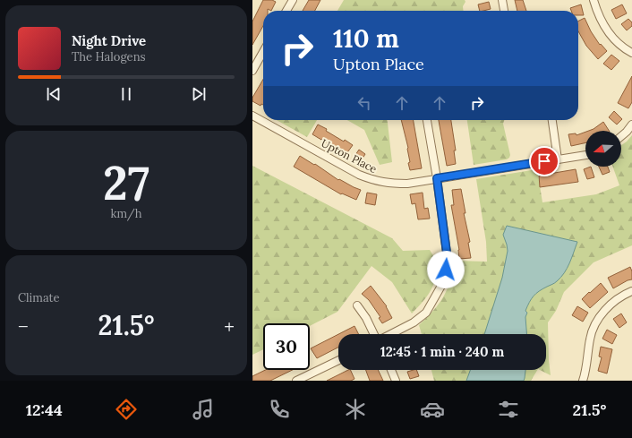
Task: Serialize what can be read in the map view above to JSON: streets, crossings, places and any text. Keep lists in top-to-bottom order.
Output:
{
  "streets": {
    "street": ["Upton Place"]
  },
  "north": "left",
  "page": {
    "turn": ["110 m", "Upton Place"],
    "song": ["Night Drive", "The Halogens"],
    "tile": [
      ["27", "km/h"],
      "Climate"
    ],
    "heat": ["−", "21.5°", "+"],
    "limit": "30",
    "trip": "12:45 · 1 min · 240 m",
    "tabs": ["12:44", "21.5°"]
  }
}
